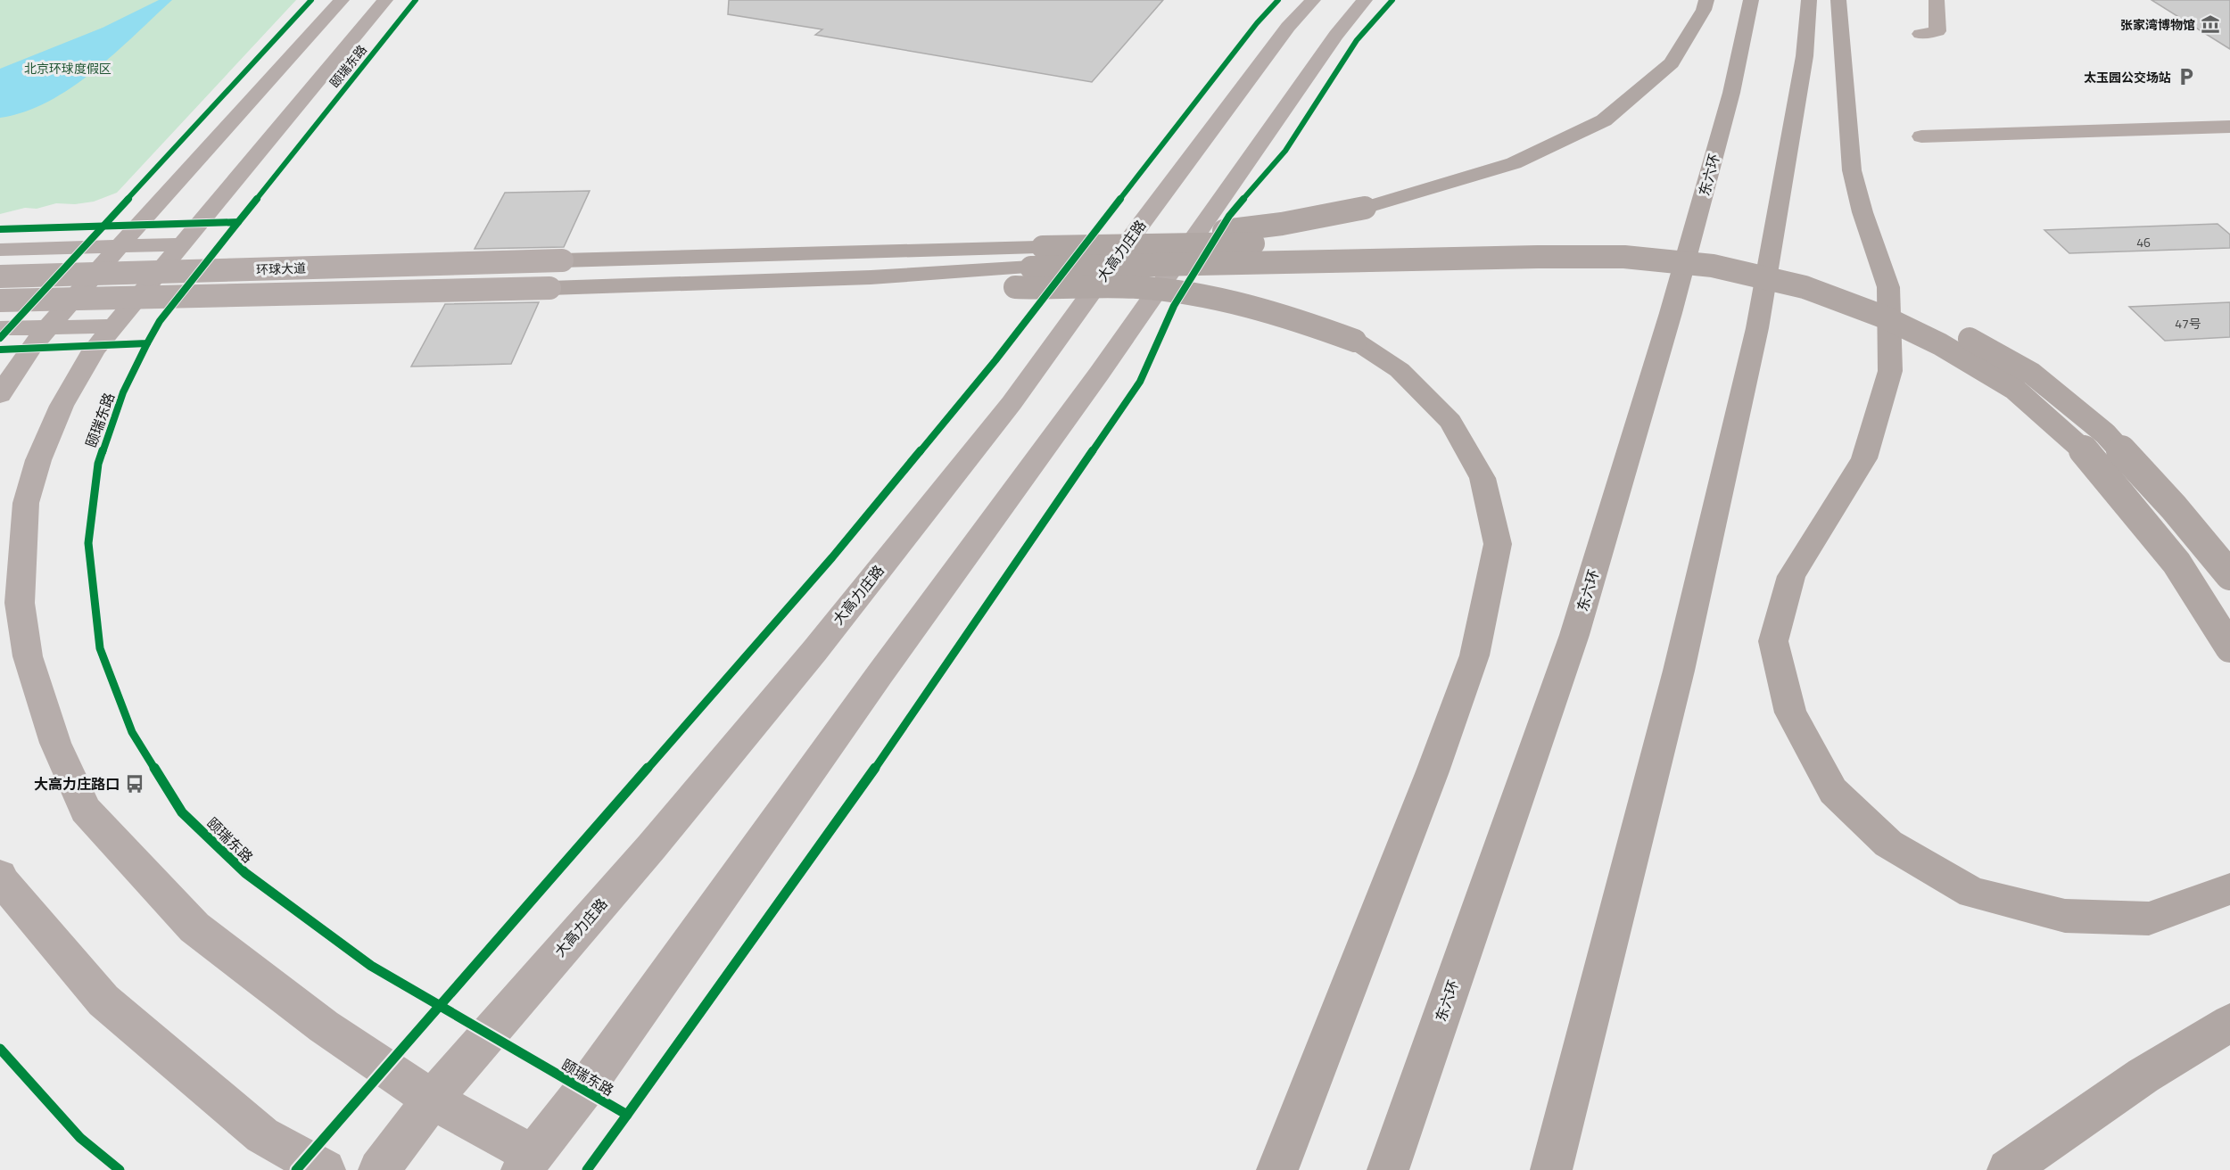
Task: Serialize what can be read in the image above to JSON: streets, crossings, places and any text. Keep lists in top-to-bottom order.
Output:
{
  "streets": {
    "highway": ["东六环"],
    "main road": ["颐瑞东路", "大高力庄路", "环球大道"]
  },
  "crossings": [
    ["颐瑞东路", "大高力庄路"]
  ],
  "parks": ["北京环球度假区"],
  "places": {
    "museum": ["张家湾博物馆"],
    "parking": ["太玉园公交场站"],
    "bus stop": ["大高力庄路口"]
  },
  "house_numbers": ["46", "47号"]
}
